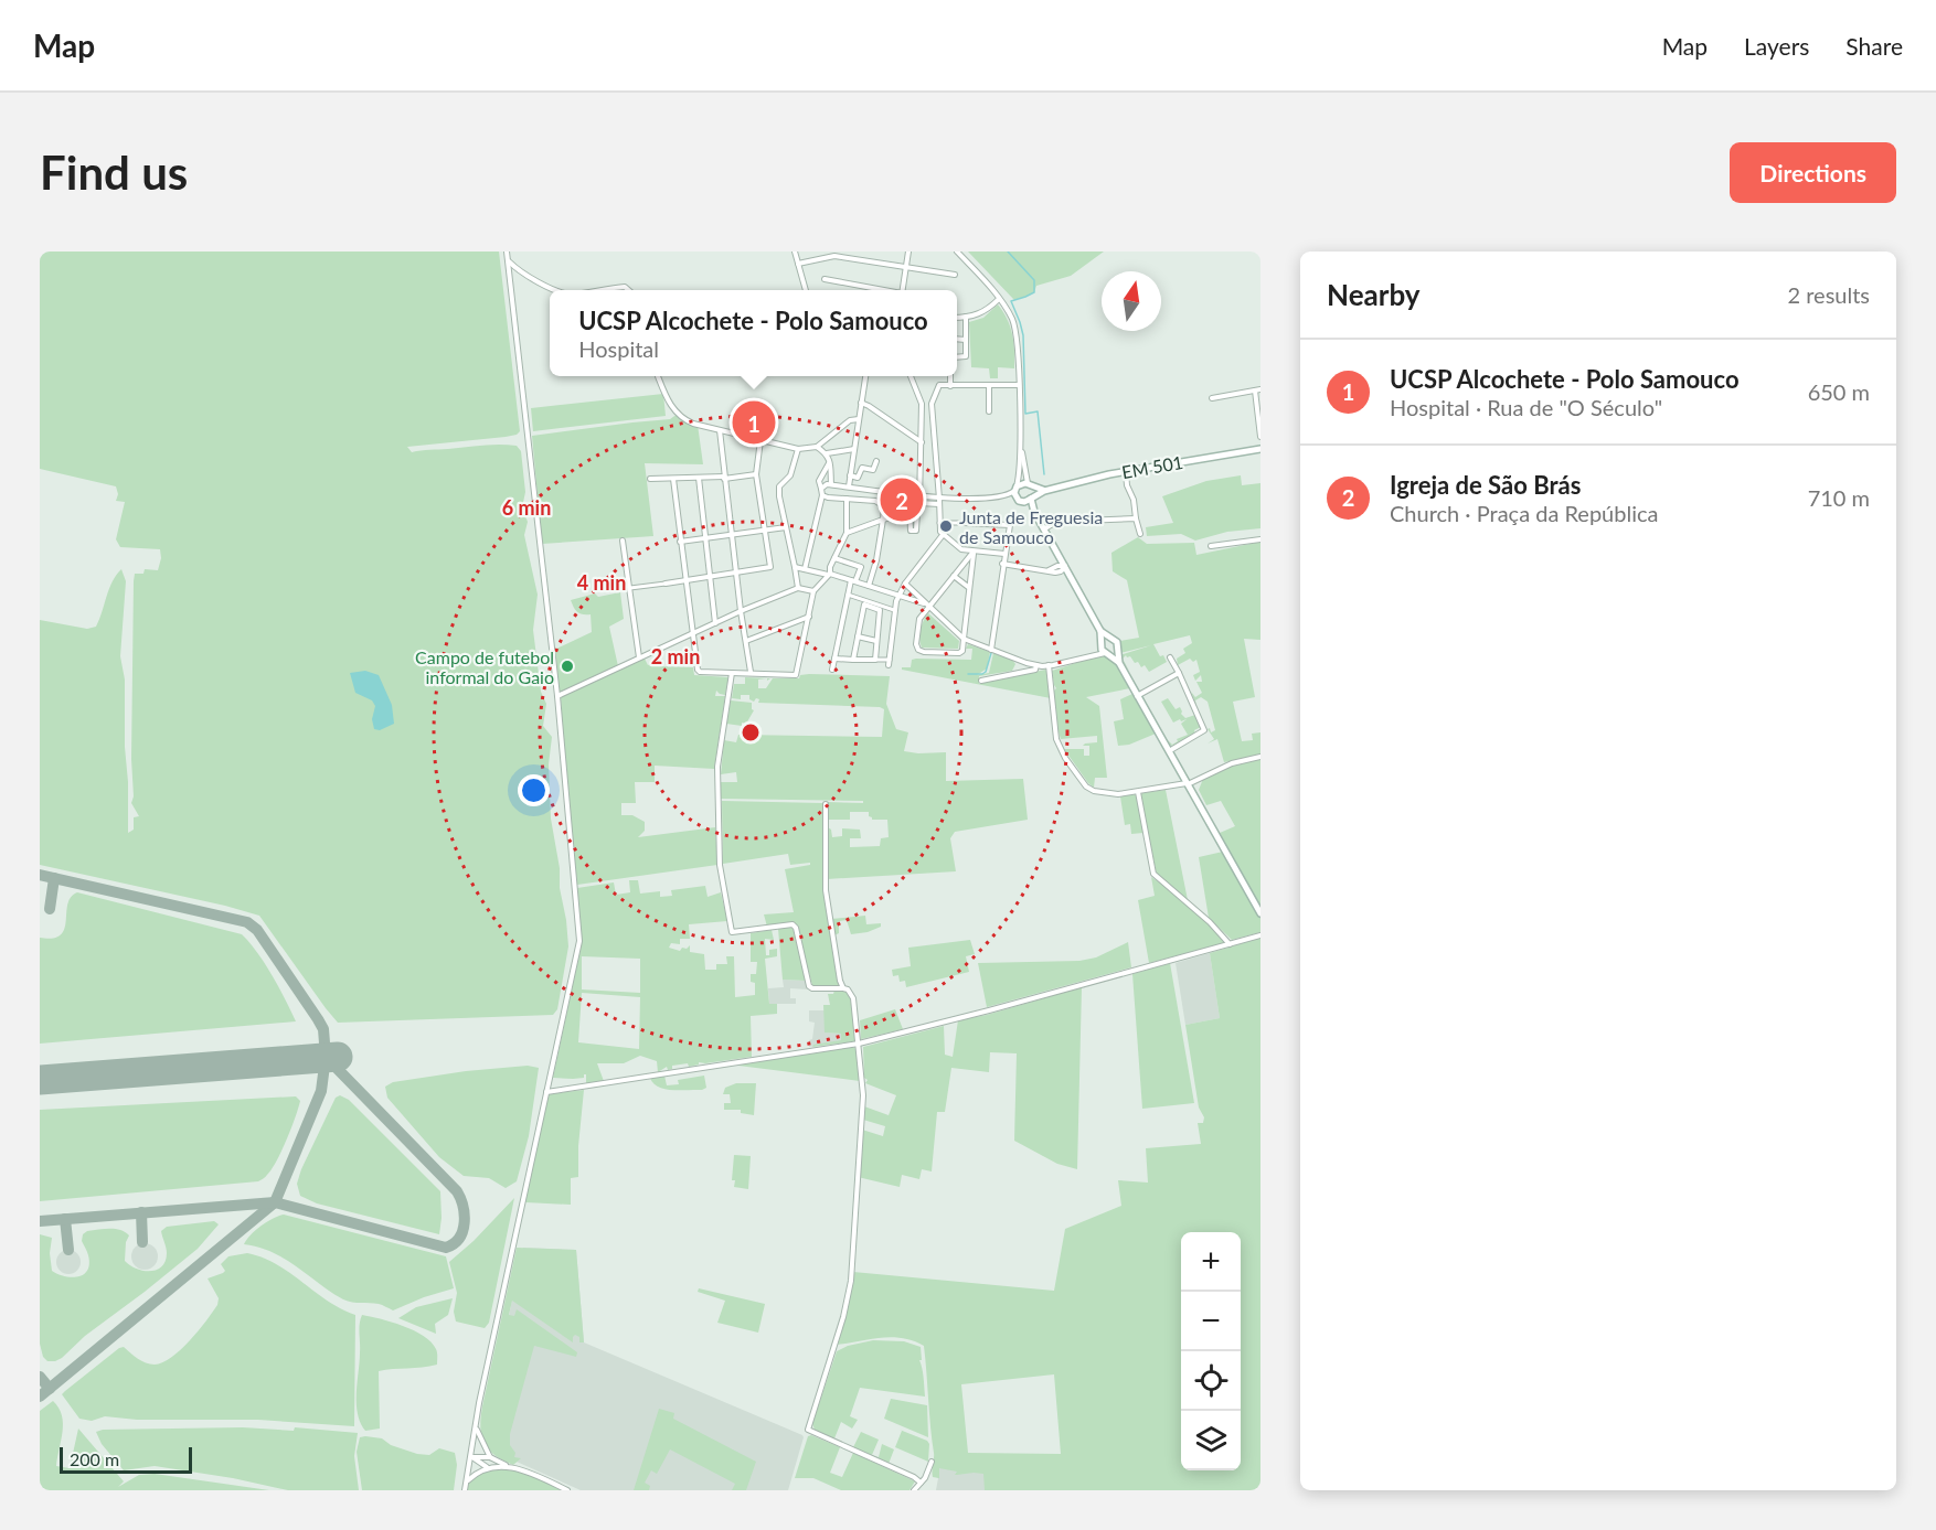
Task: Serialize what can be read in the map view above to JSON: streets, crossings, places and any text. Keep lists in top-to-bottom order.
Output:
{
  "streets": {
    "main road": ["EM 501"]
  },
  "places": ["Junta de Freguesia de Samouco", "Campo de futebol informal do Gaio"],
  "scale_bar": "200 m",
  "north": "top",
  "page": {
    "header": "Map",
    "nav": ["Map", "Layers", "Share"],
    "buttons": "Directions",
    "title": "Find us",
    "heading": ["Nearby", "2 results"],
    "popup": ["UCSP Alcochete - Polo Samouco", "Hospital"],
    "list": [
      {
        "mark": "1",
        "name": "UCSP Alcochete - Polo Samouco",
        "note": "Hospital · Rua de \"O Século\"",
        "value": "650 m"
      },
      {
        "mark": "2",
        "name": "Igreja de São Brás",
        "note": "Church · Praça da República",
        "value": "710 m"
      }
    ],
    "pins": ["1", "2"],
    "map_buttons": ["+", "−"],
    "scale": "200 m"
  },
  "rings": ["6 min", "4 min", "2 min"]
}
